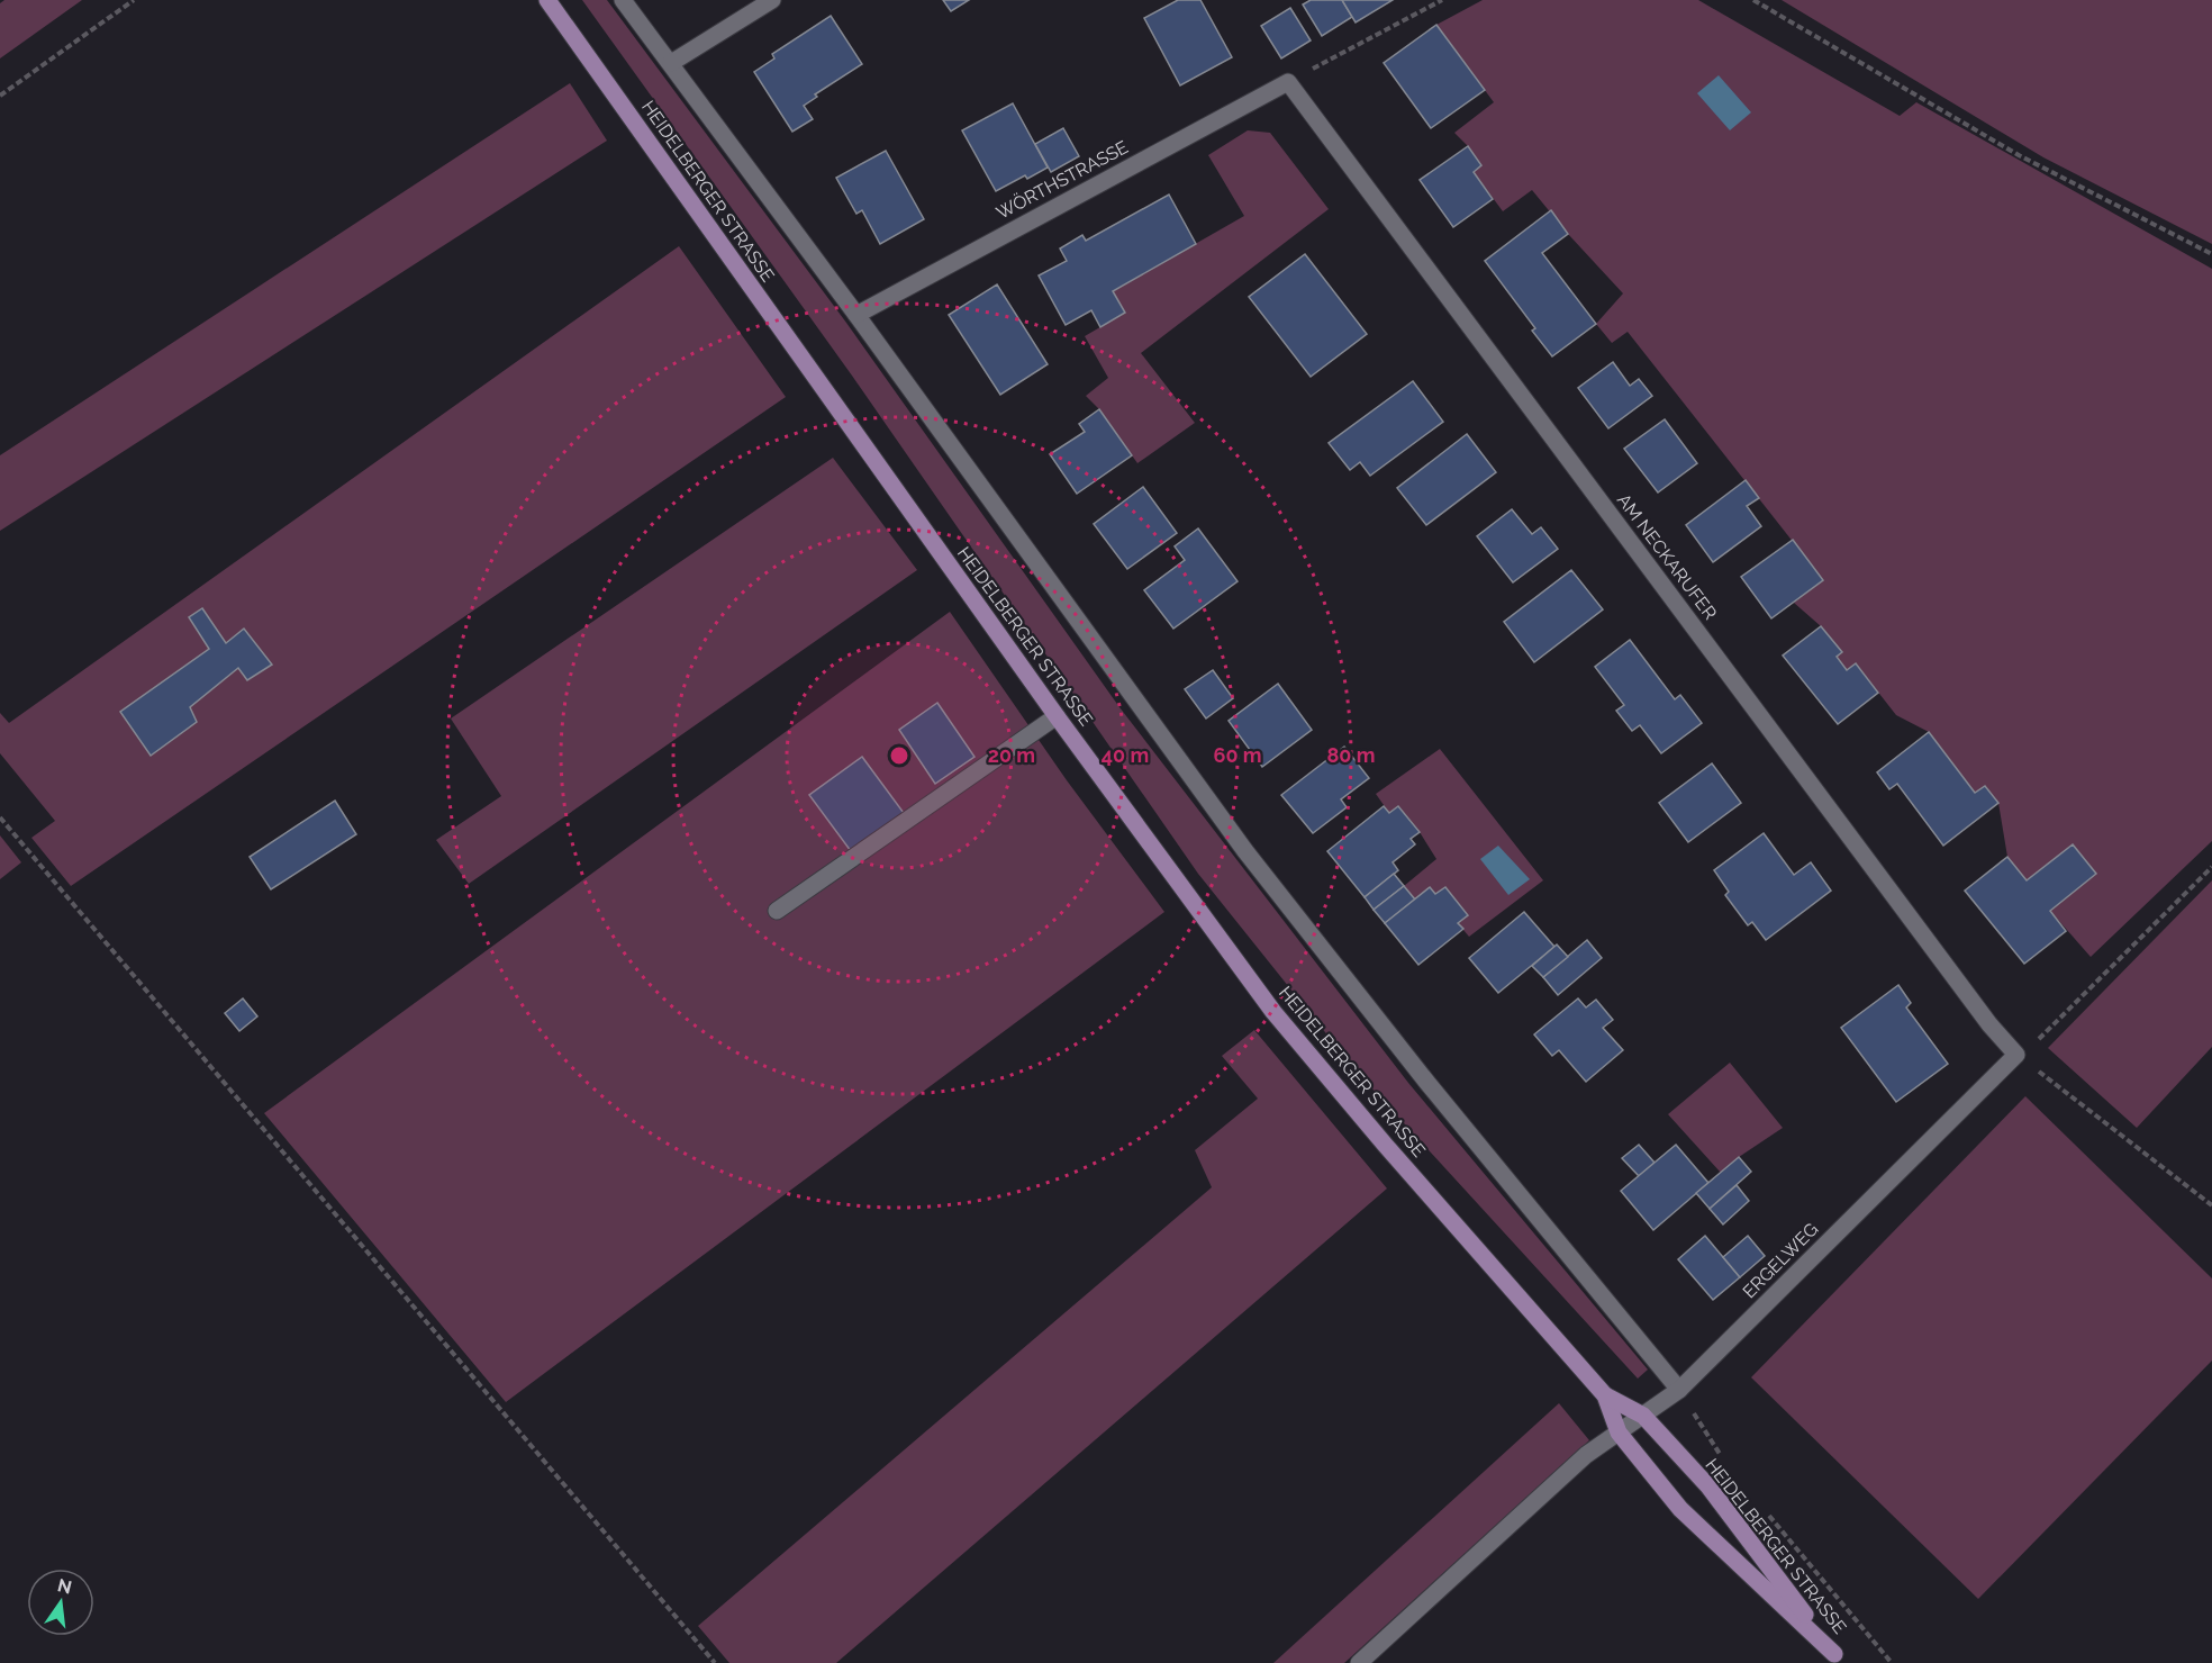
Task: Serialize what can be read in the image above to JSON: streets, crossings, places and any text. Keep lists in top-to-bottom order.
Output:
{
  "streets": {
    "main road": ["HEIDELBERGER STRASSE"],
    "street": ["WÖRTHSTRASSE", "AM NECKARUFER", "ERGELWEG"]
  },
  "crossings": [
    ["WÖRTHSTRASSE", "AM NECKARUFER"],
    ["HEIDELBERGER STRASSE", "ERGELWEG"],
    ["AM NECKARUFER", "ERGELWEG"]
  ],
  "north": "top",
  "rings": [
    "20 m",
    "40 m",
    "60 m",
    "80 m"
  ]
}
